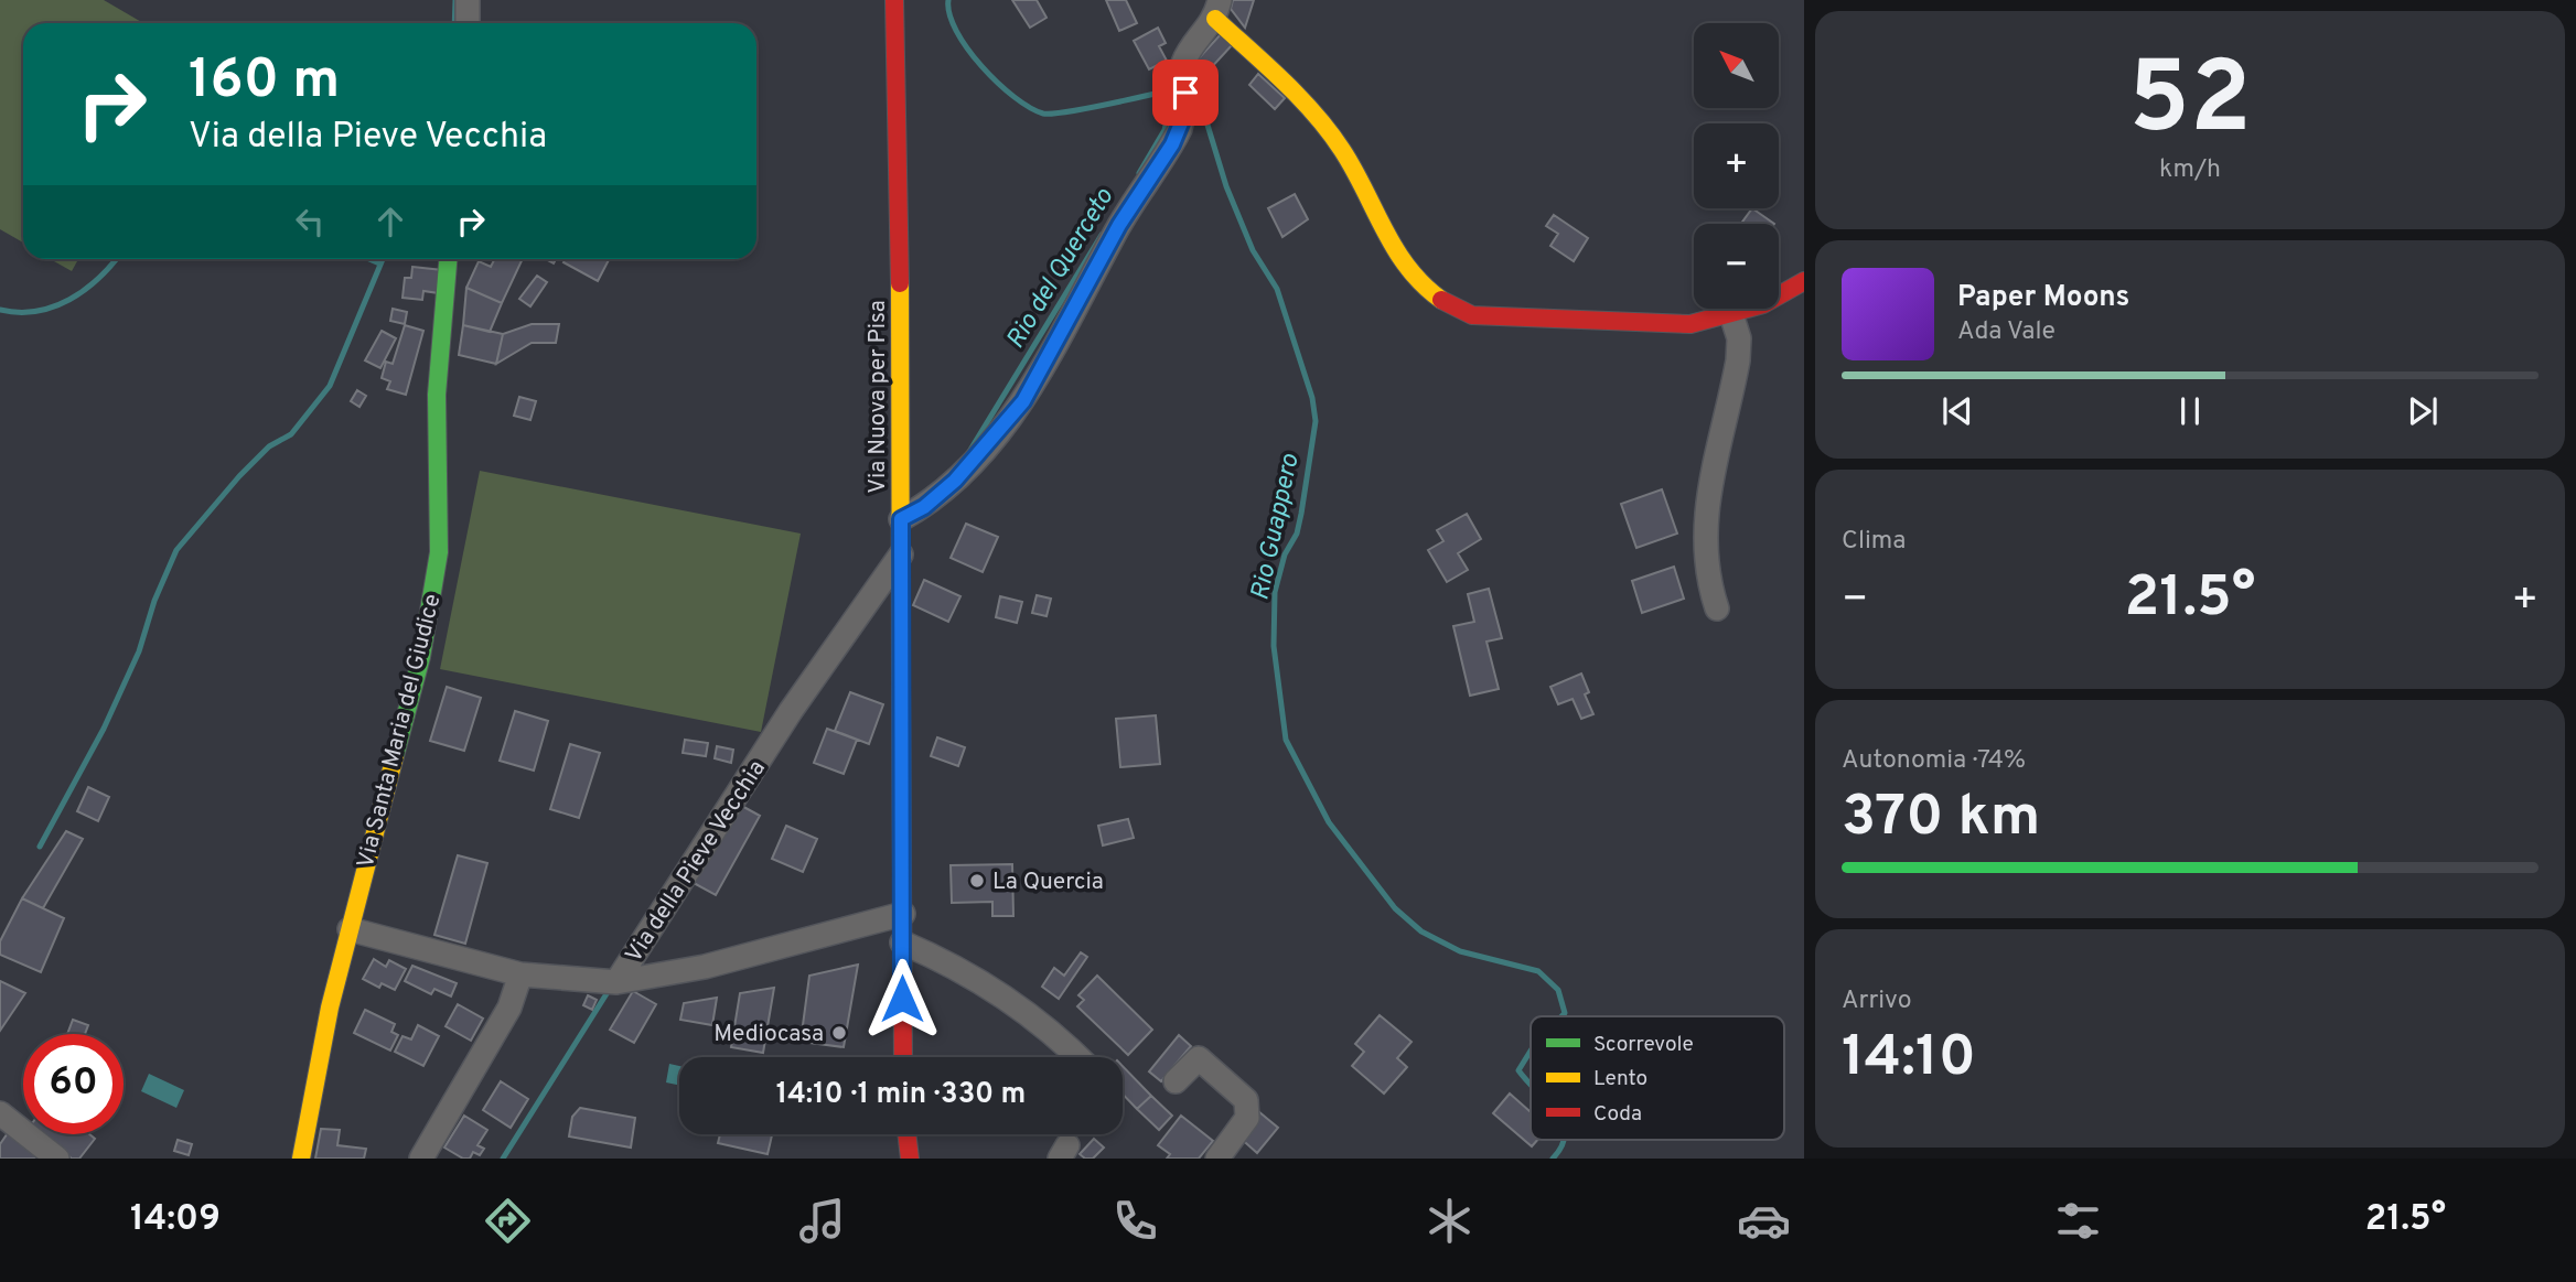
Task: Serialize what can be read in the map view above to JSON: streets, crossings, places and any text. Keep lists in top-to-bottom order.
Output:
{
  "streets": {
    "street": ["Via Nuova per Pisa", "Via Santa Maria del Giudice", "Via della Pieve Vecchia"]
  },
  "crossings": [
    ["Via Nuova per Pisa", "Via della Pieve Vecchia"],
    ["Via Santa Maria del Giudice", "Via della Pieve Vecchia"]
  ],
  "water": ["Rio del Querceto", "Rio Guappero"],
  "places": ["La Quercia", "Mediocasa"],
  "legend": ["Scorrevole", "Lento", "Coda"],
  "north": "top left",
  "page": {
    "tile": [
      ["52", "km/h"],
      "Clima",
      ["Autonomia · 74%", "370 km"],
      ["Arrivo", "14:10"]
    ],
    "map_buttons": ["+", "−"],
    "turn": ["160 m", "Via della Pieve Vecchia"],
    "song": ["Paper Moons", "Ada Vale"],
    "heat": ["−", "21.5°", "+"],
    "limit": "60",
    "trip": "14:10 · 1 min · 330 m",
    "tabs": ["14:09", "21.5°"]
  }
}
